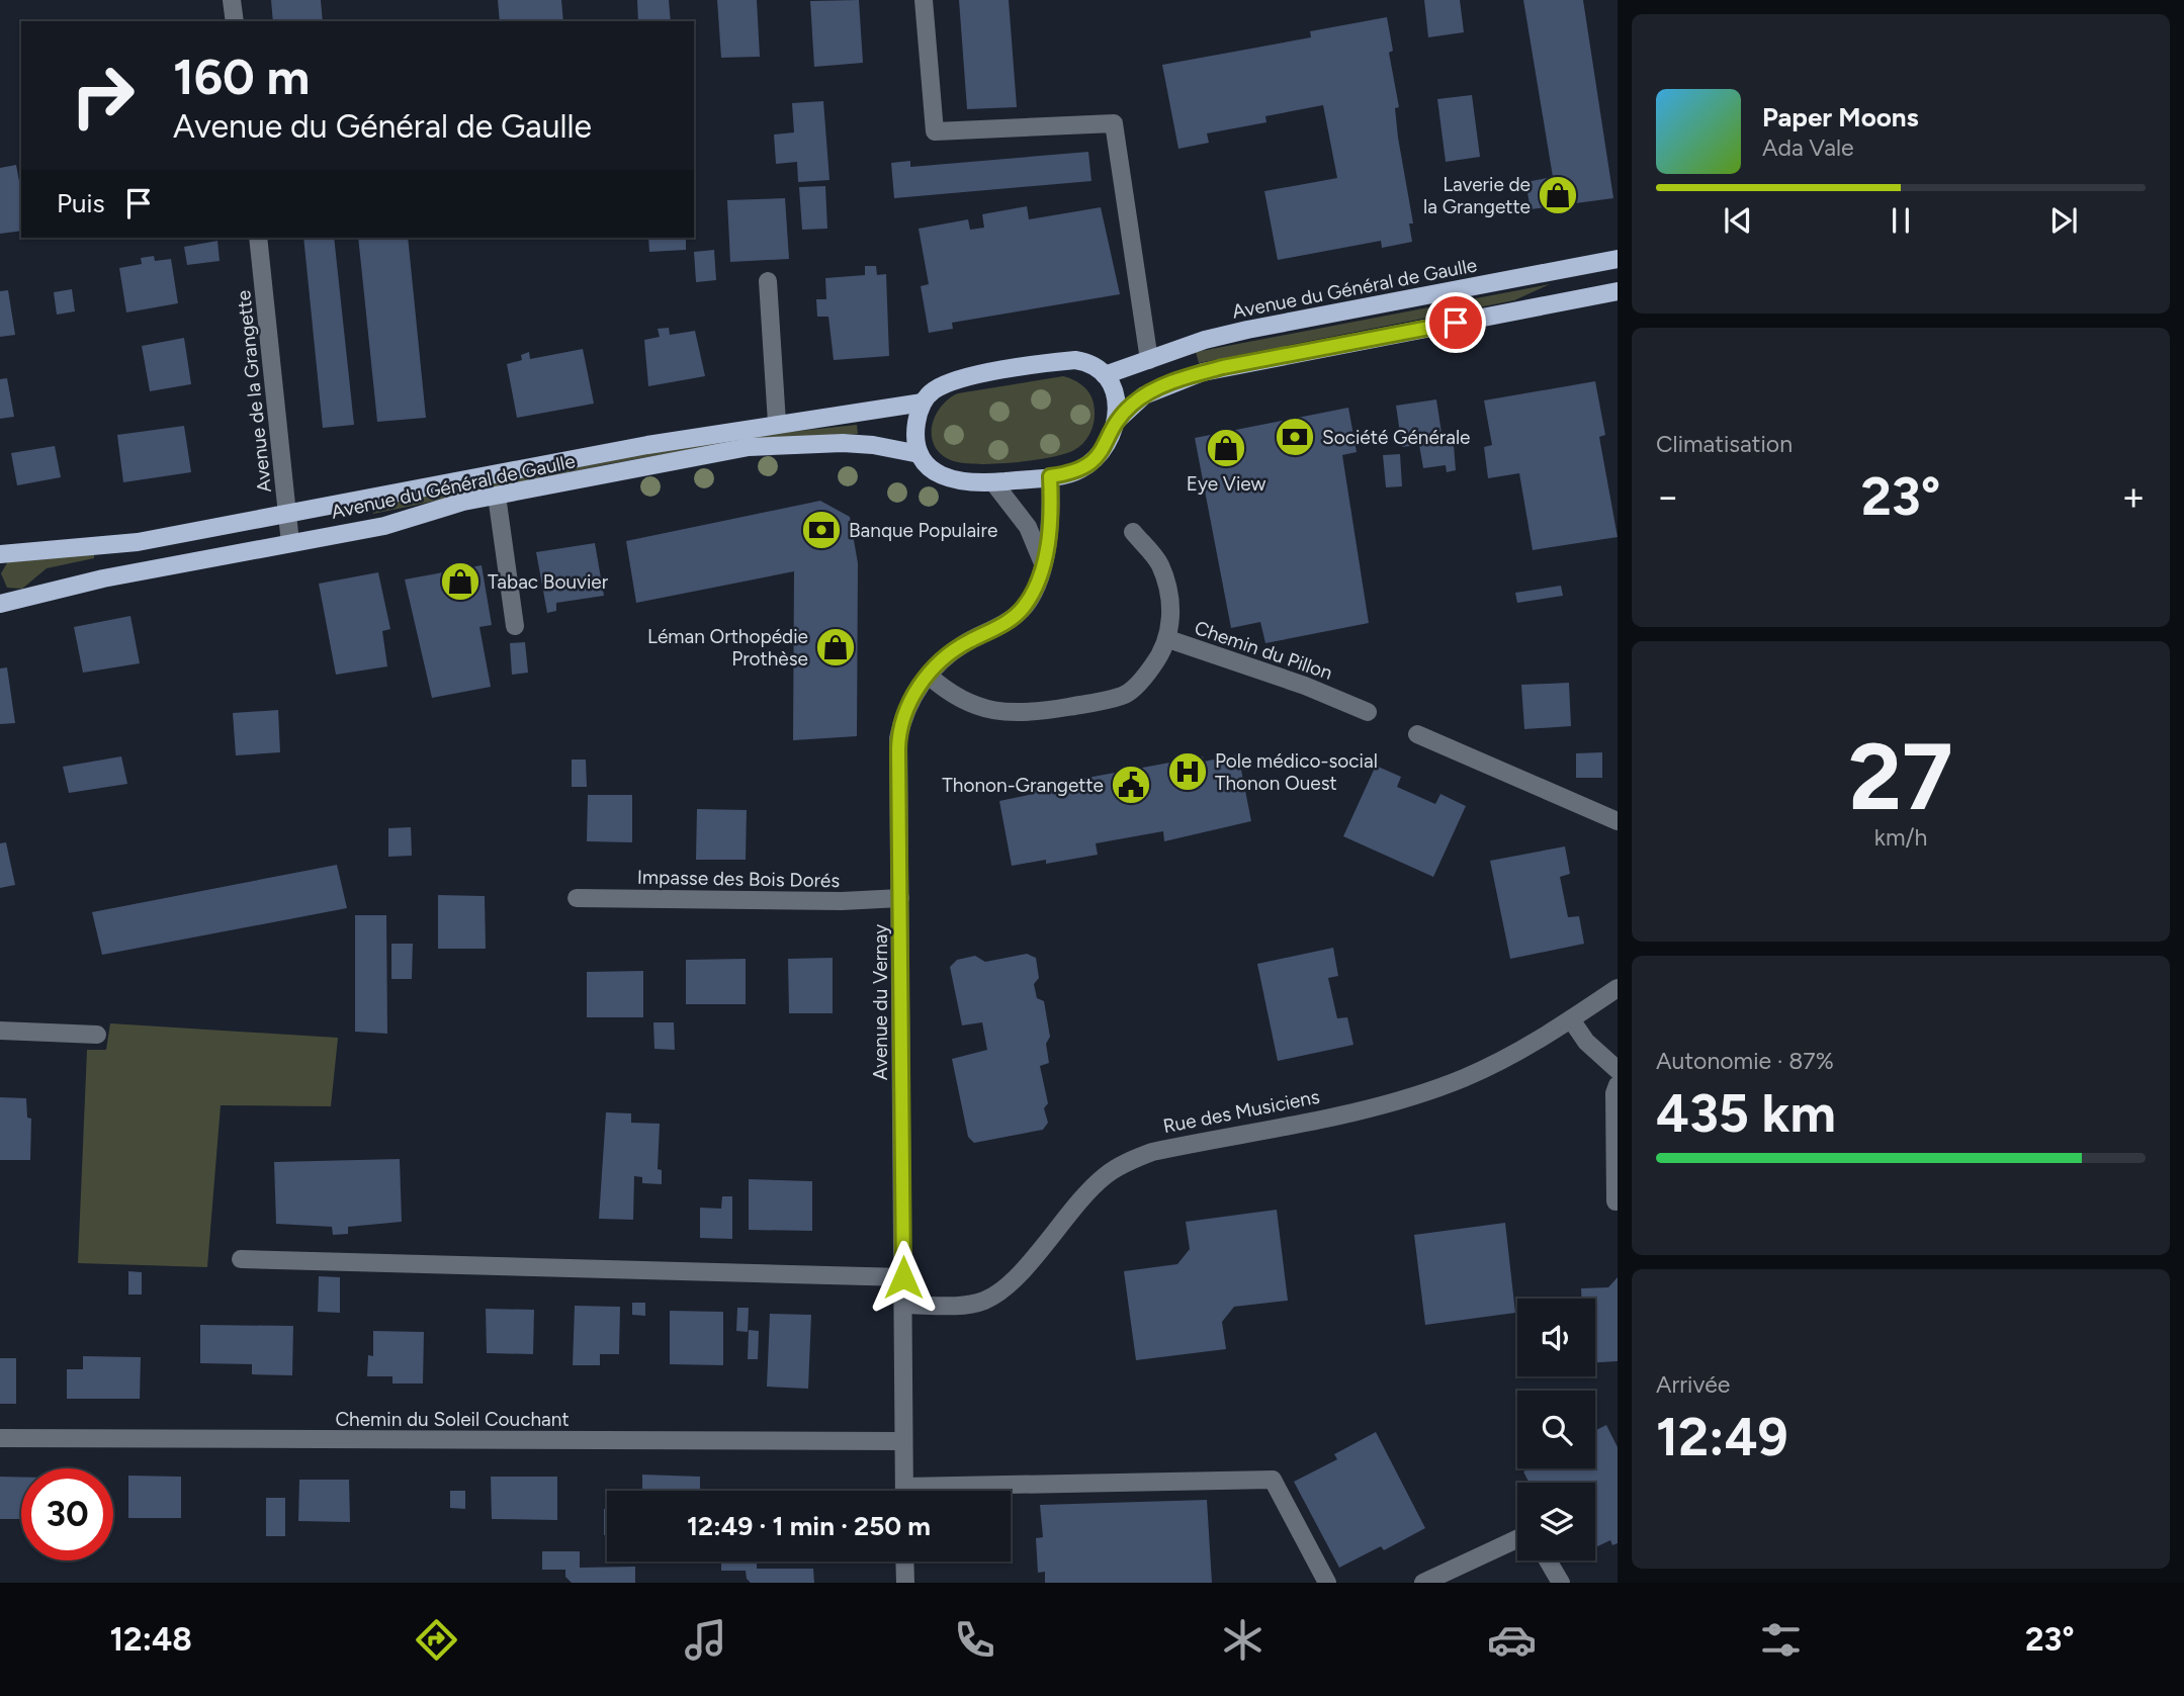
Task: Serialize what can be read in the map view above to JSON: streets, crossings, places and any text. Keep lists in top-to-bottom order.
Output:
{
  "streets": {
    "main road": ["Avenue du Général de Gaulle"],
    "street": [
      "Avenue de la Grangette",
      "Chemin du Pillon",
      "Impasse des Bois Dorés",
      "Avenue du Vernay",
      "Rue des Musiciens",
      "Chemin du Soleil Couchant"
    ]
  },
  "crossings": [
    ["Avenue du Général de Gaulle", "Avenue de la Grangette"],
    ["Avenue du Général de Gaulle", "Avenue du Vernay"],
    ["Chemin du Pillon", "Avenue du Vernay"],
    ["Impasse des Bois Dorés", "Avenue du Vernay"],
    ["Avenue du Vernay", "Rue des Musiciens"],
    ["Avenue du Vernay", "Chemin du Soleil Couchant"]
  ],
  "places": {
    "shop": [
      "Laverie de la Grangette",
      "Eye View",
      "Tabac Bouvier",
      "Léman Orthopédie Prothèse"
    ],
    "bank": ["Société Générale", "Banque Populaire"],
    "hospital": ["Pole médico-social Thonon Ouest"],
    "public building": ["Thonon-Grangette"]
  },
  "page": {
    "turn": ["160 m", "Avenue du Général de Gaulle"],
    "song": ["Paper Moons", "Ada Vale"],
    "then": "Puis",
    "tile": [
      "Climatisation",
      ["27", "km/h"],
      ["Autonomie · 87%", "435 km"],
      ["Arrivée", "12:49"]
    ],
    "heat": ["−", "23°", "+"],
    "limit": "30",
    "trip": "12:49 · 1 min · 250 m",
    "tabs": ["12:48", "23°"]
  }
}
